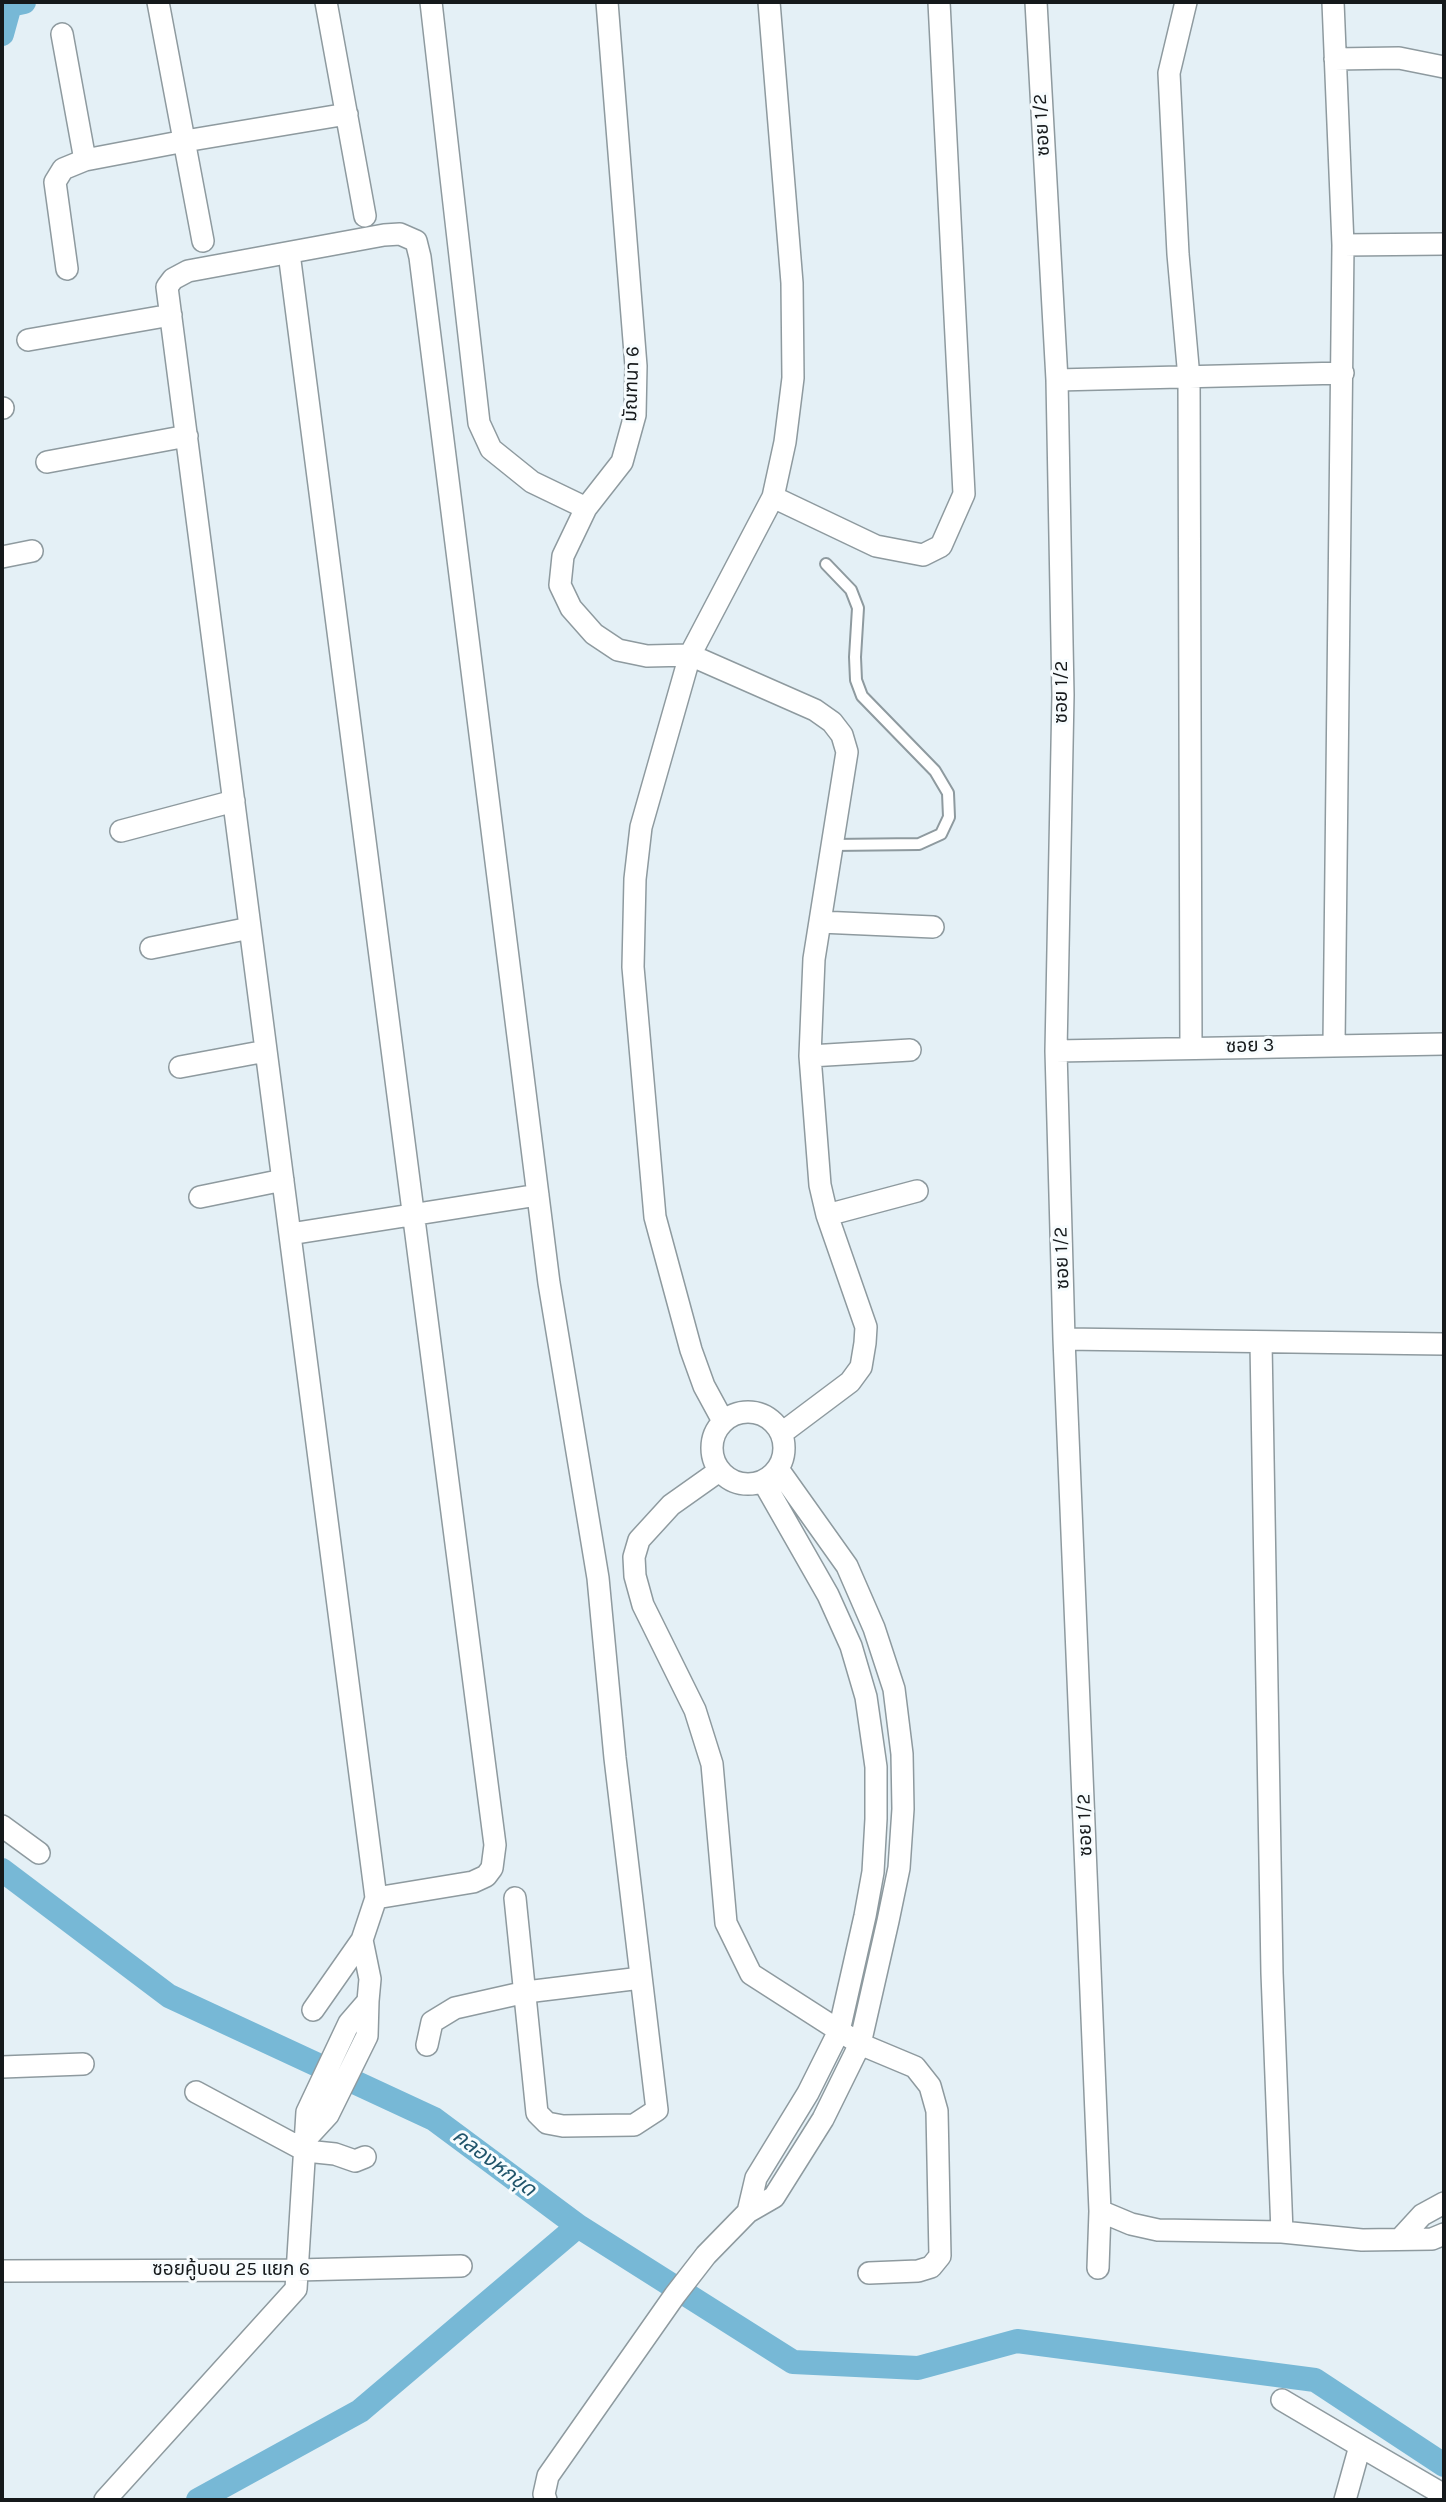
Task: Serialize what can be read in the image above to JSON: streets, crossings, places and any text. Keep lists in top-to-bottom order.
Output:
{
  "streets": {
    "street": [
      "ซอย 1/2",
      "มัณฑนา 6",
      "ซอย 3",
      "ซอยคู้บอน 25 แยก 6"
    ]
  },
  "crossings": [
    ["ซอย 1/2", "ซอย 3"]
  ],
  "water": ["คลองหกขุด"]
}
